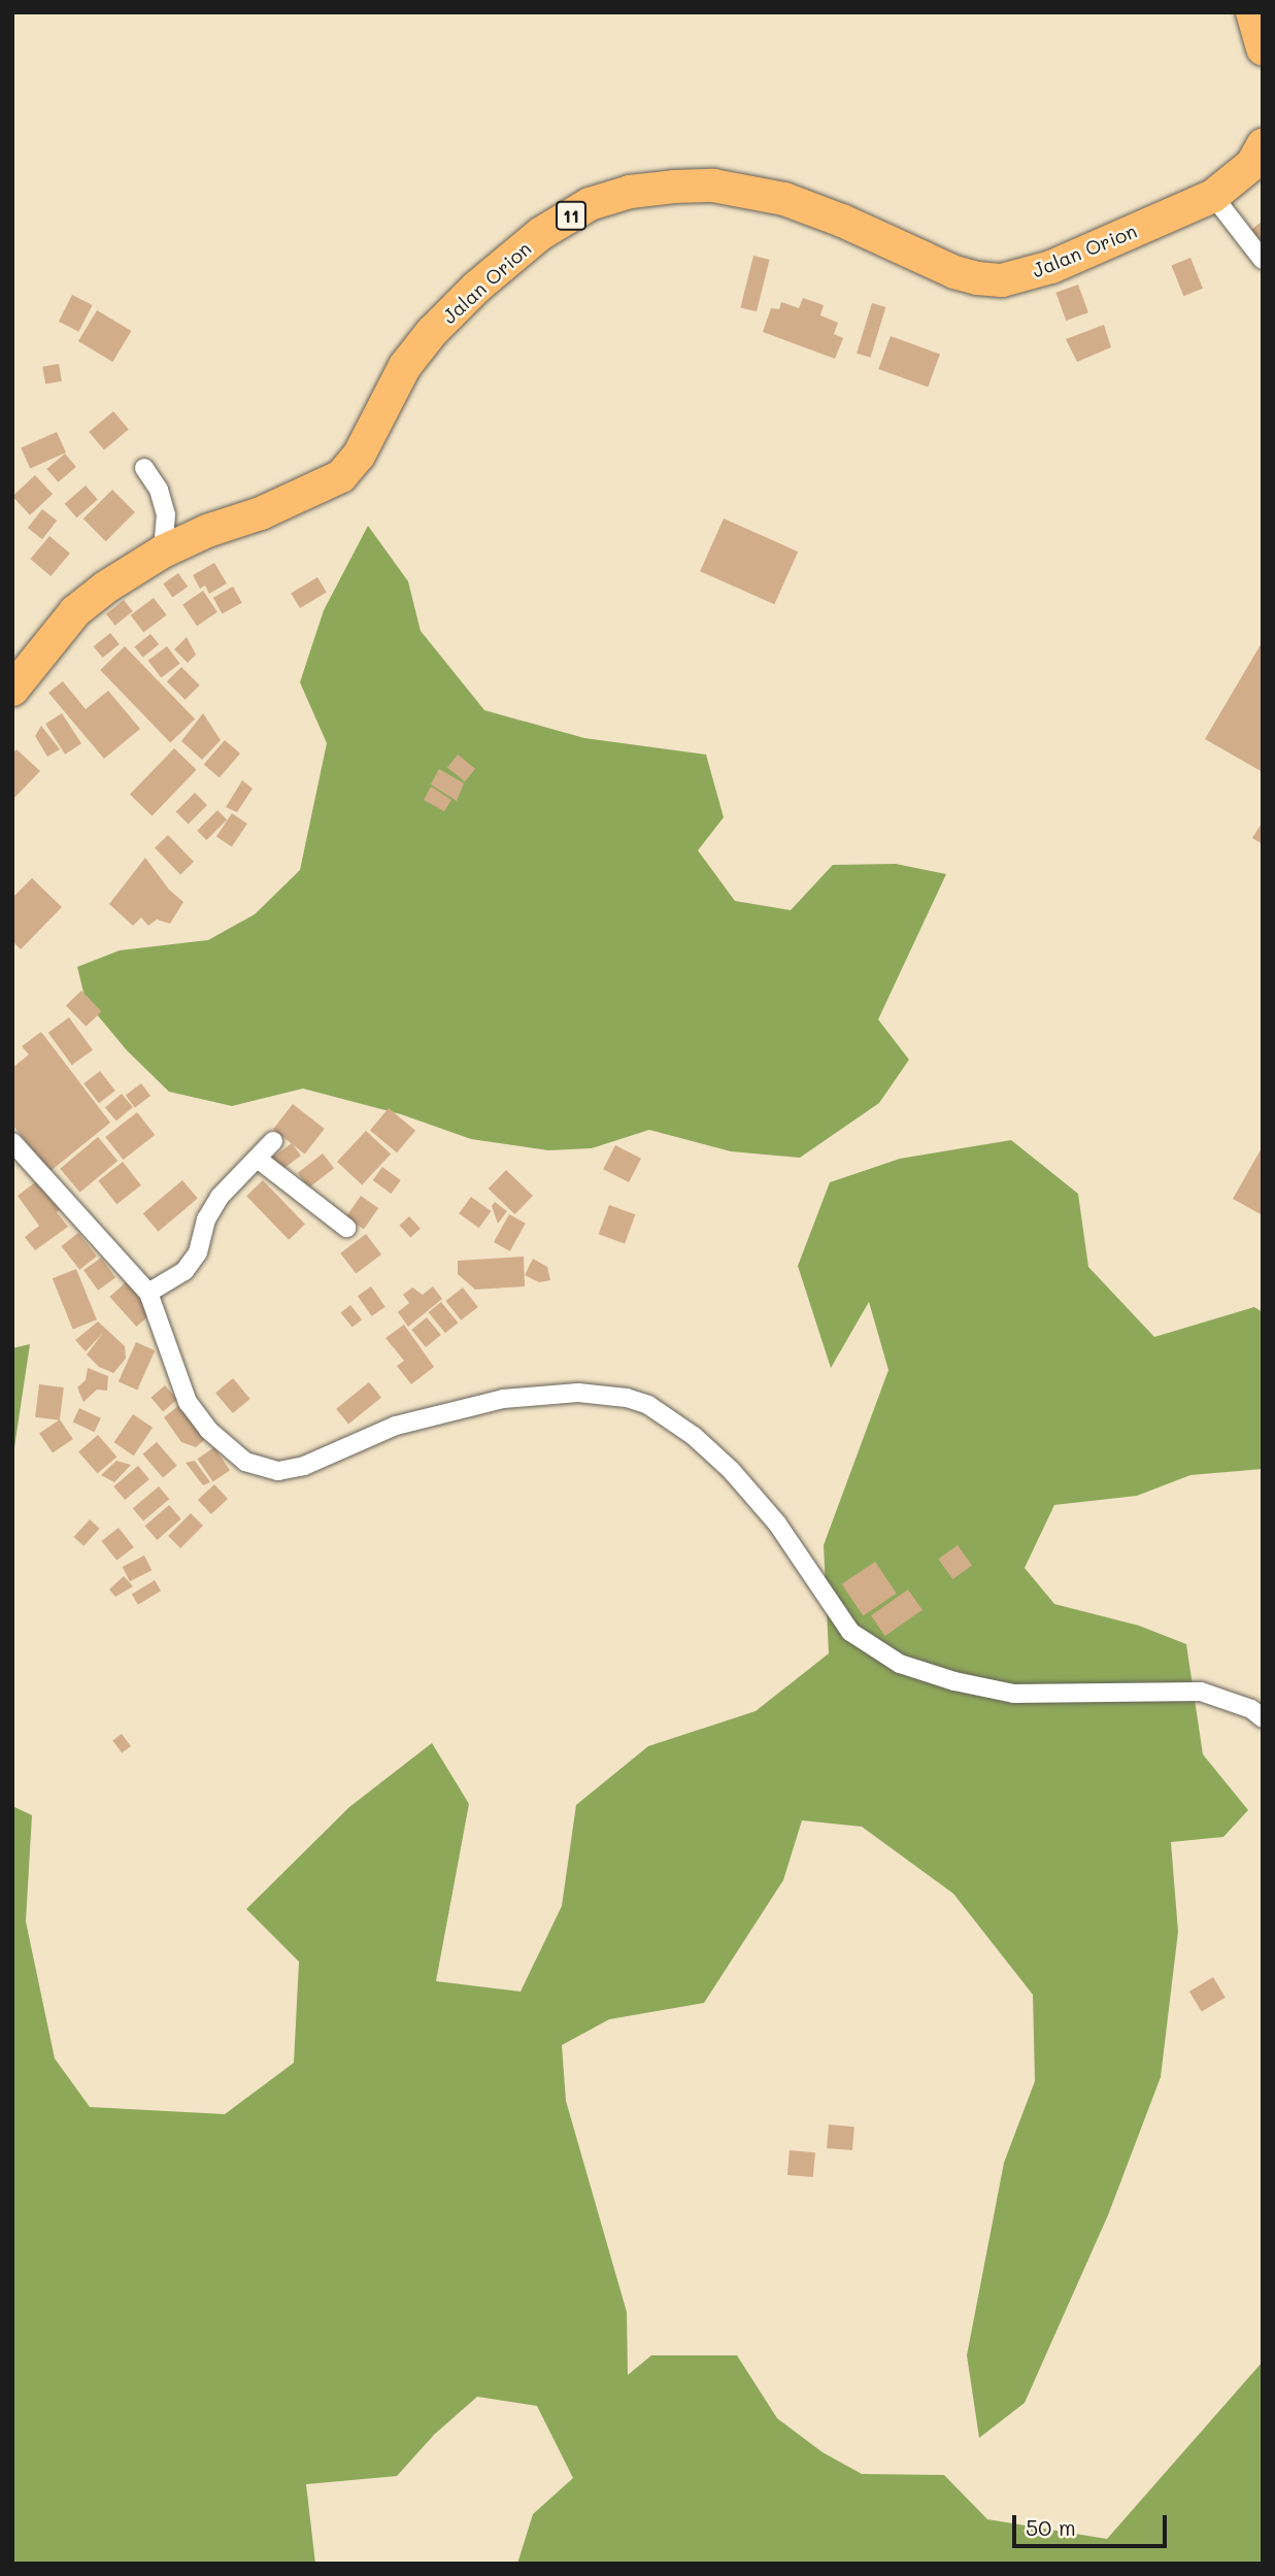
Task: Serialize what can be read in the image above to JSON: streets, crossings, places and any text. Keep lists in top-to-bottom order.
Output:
{
  "streets": {
    "highway": ["11", "Jalan Orion"]
  },
  "scale_bar": "50 m"
}
